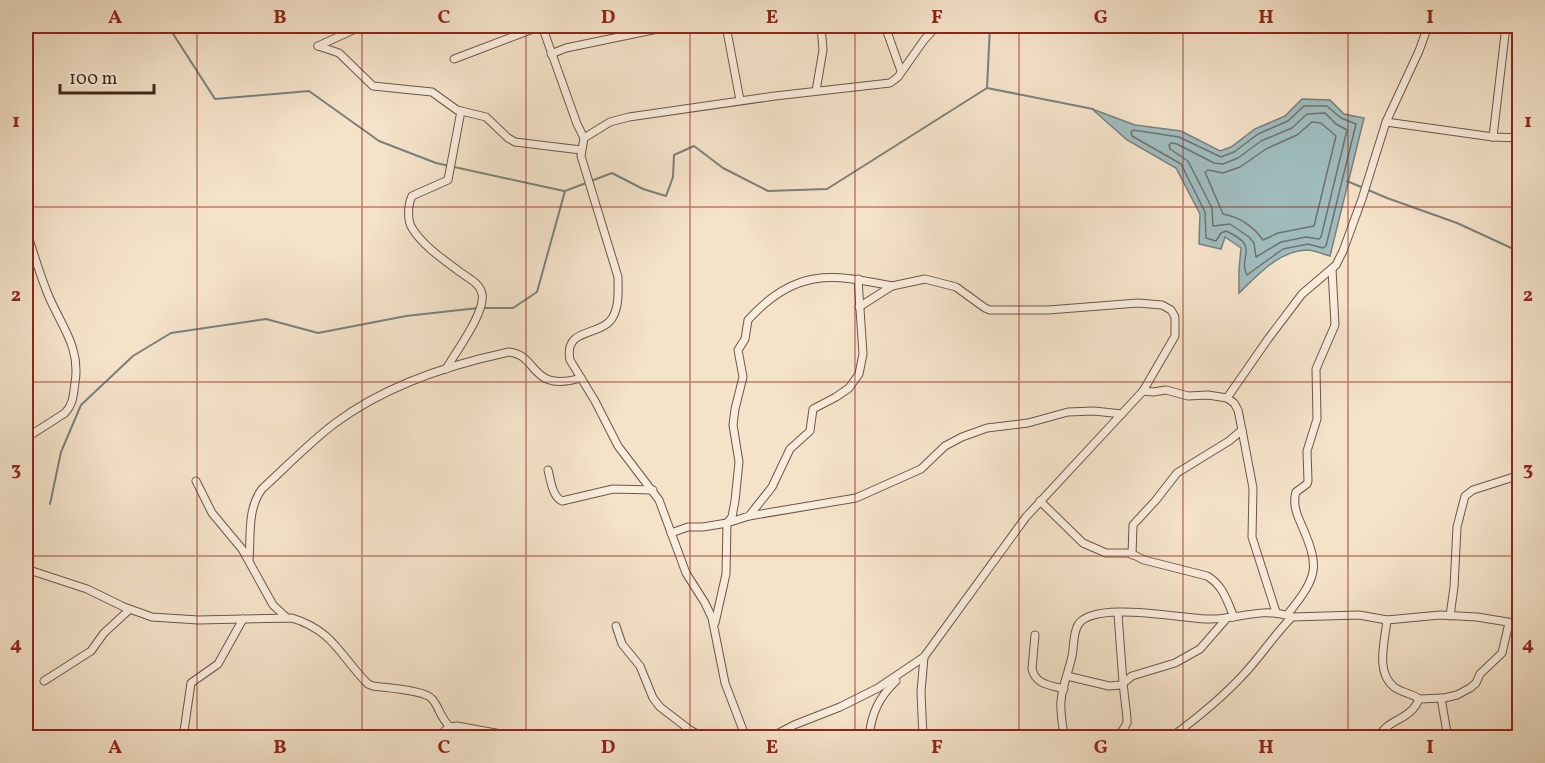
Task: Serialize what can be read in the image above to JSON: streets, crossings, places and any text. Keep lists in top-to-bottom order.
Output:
{
  "scale_bar": "100 m",
  "grid": {
    "columns": [
      "A",
      "B",
      "C",
      "D",
      "E",
      "F",
      "G",
      "H",
      "I"
    ],
    "rows": [
      "1",
      "2",
      "3",
      "4"
    ]
  }
}
